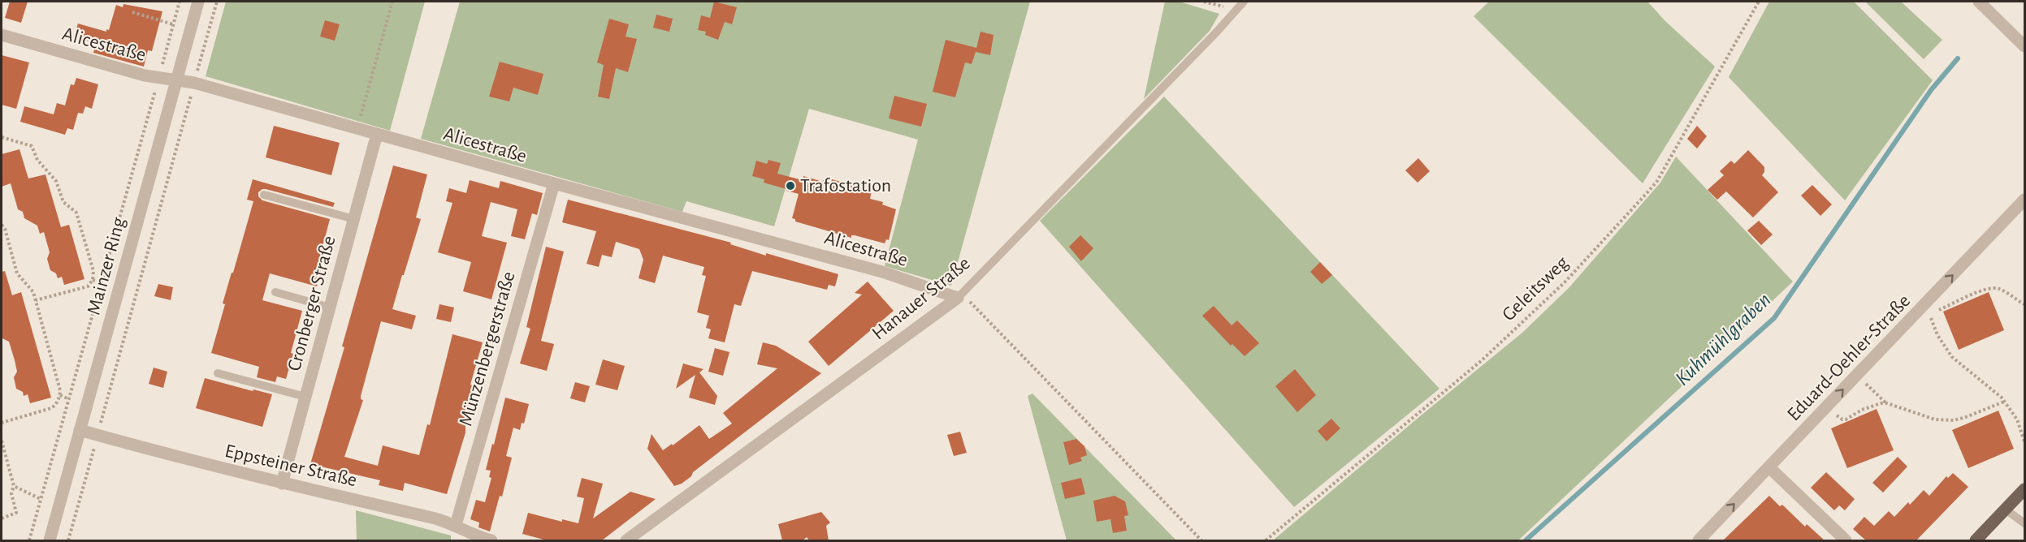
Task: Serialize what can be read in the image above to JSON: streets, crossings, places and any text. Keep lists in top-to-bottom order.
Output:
{
  "streets": {
    "street": [
      "Alicestraße",
      "Mainzer Ring",
      "Hanauer Straße",
      "Cronberger Straße",
      "Münzenbergerstraße",
      "Eduard-Oehler-Straße",
      "Eppsteiner Straße"
    ],
    "path": ["Geleitsweg"]
  },
  "crossings": [
    ["Alicestraße", "Mainzer Ring"],
    ["Alicestraße", "Hanauer Straße"],
    ["Alicestraße", "Cronberger Straße"],
    ["Alicestraße", "Münzenbergerstraße"],
    ["Mainzer Ring", "Eppsteiner Straße"],
    ["Cronberger Straße", "Eppsteiner Straße"],
    ["Münzenbergerstraße", "Eppsteiner Straße"]
  ],
  "one_way": ["Eduard-Oehler-Straße"],
  "water": ["Kuhmühlgraben"],
  "places": ["Trafostation"]
}
